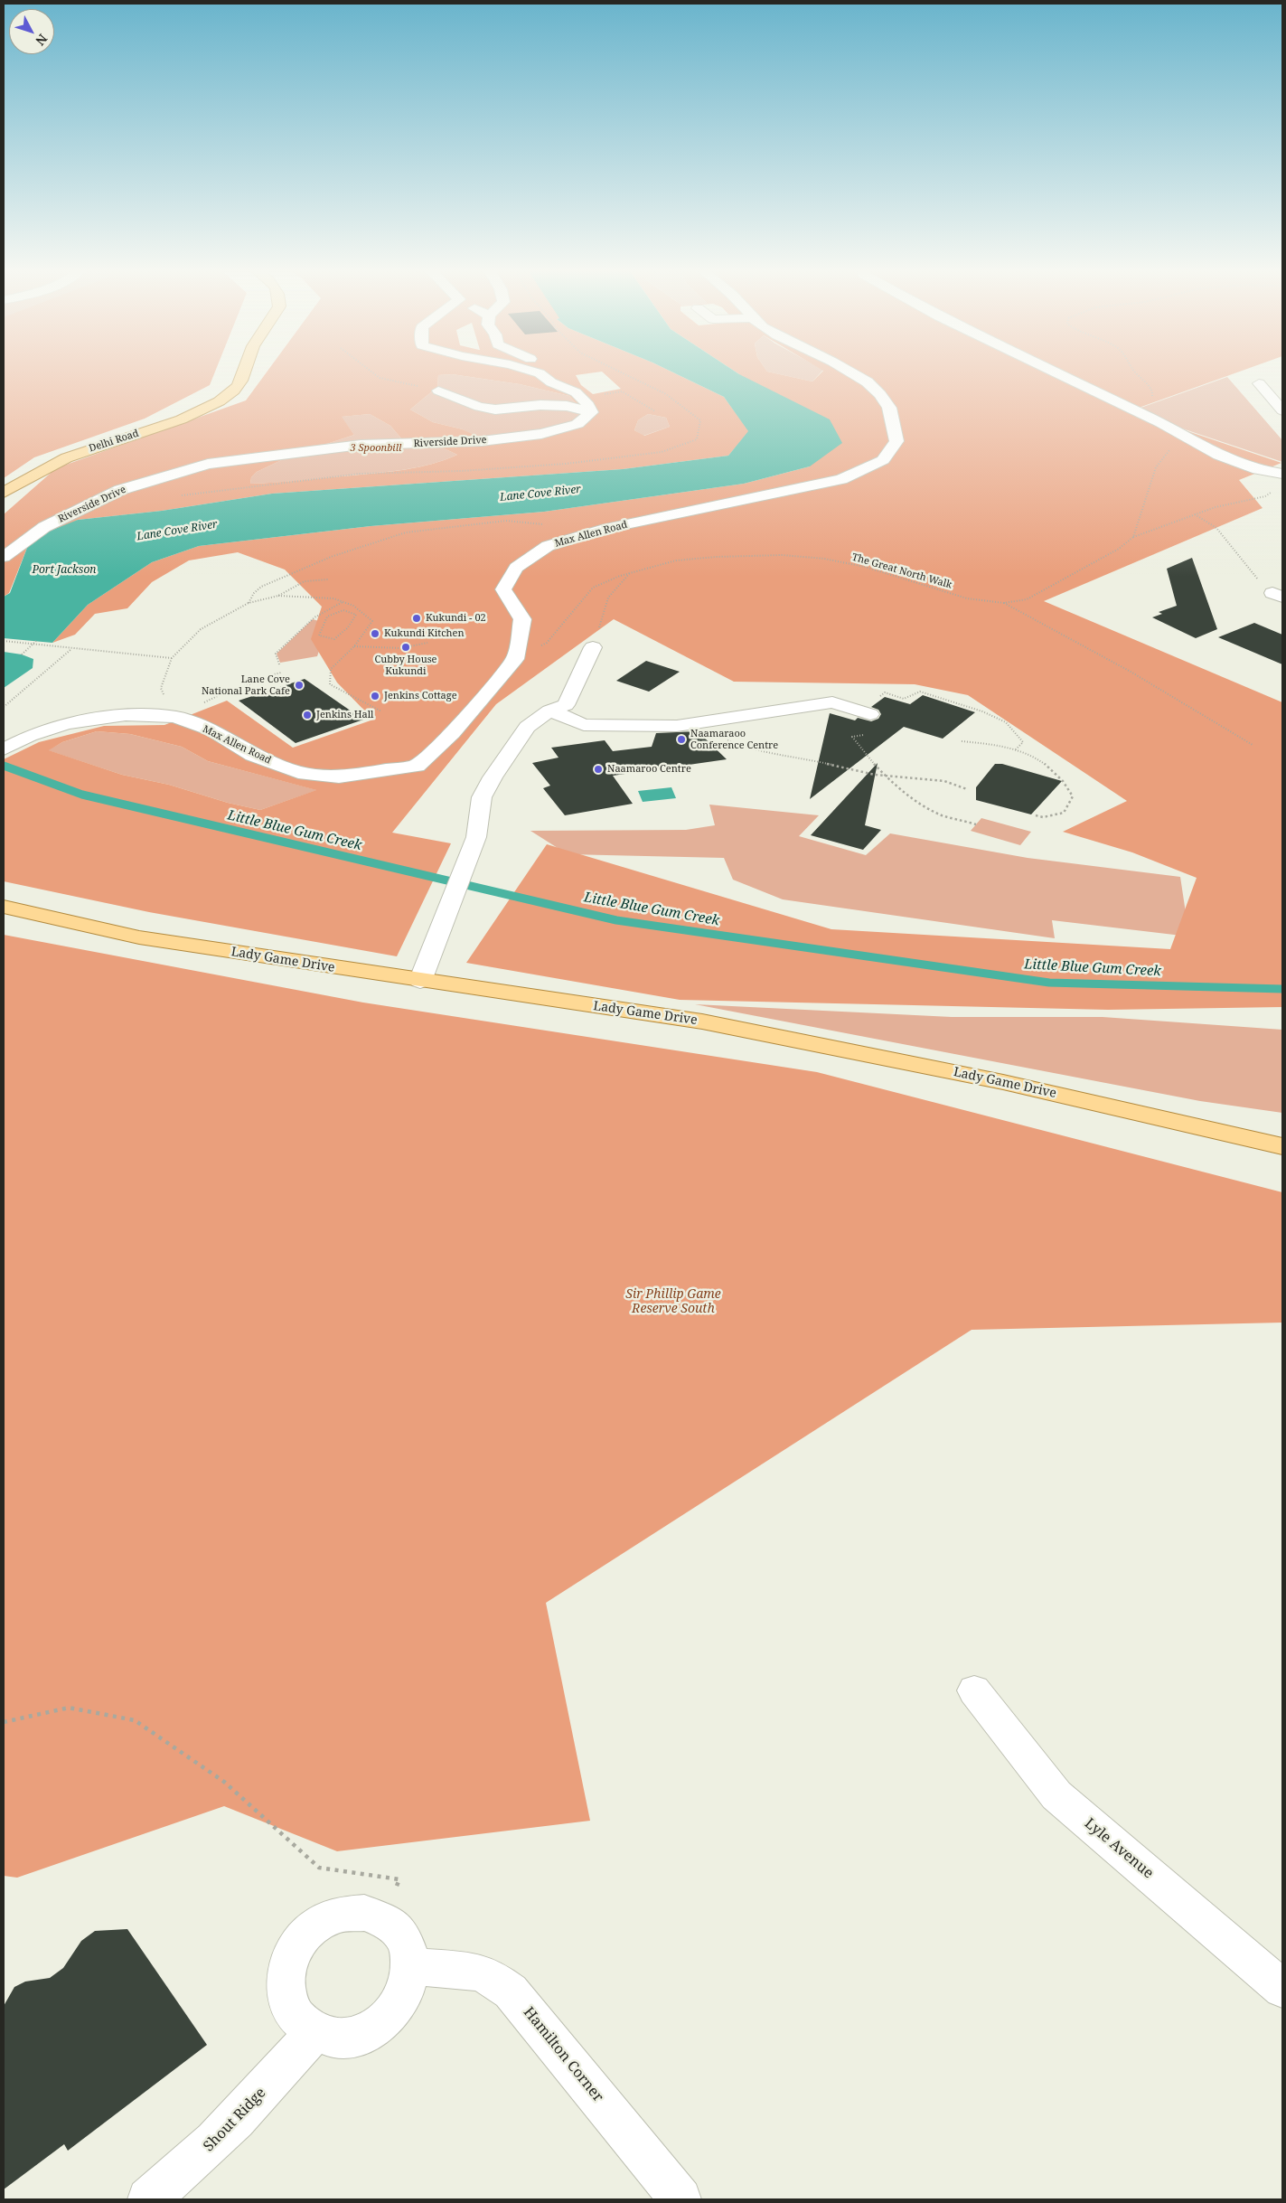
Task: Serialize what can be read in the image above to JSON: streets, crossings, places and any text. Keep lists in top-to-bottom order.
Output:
{
  "streets": {
    "main road": ["Delhi Road", "Lady Game Drive"],
    "street": [
      "Riverside Drive",
      "Max Allen Road",
      "Lyle Avenue",
      "Hamilton Corner",
      "Shout Ridge"
    ],
    "path": ["The Great North Walk"]
  },
  "crossings": [
    ["Max Allen Road", "The Great North Walk"],
    ["Hamilton Corner", "Shout Ridge"]
  ],
  "water": ["Lane Cove River", "Port Jackson", "Little Blue Gum Creek"],
  "parks": ["3 Spoonbill", "Sir Phillip Game Reserve South"],
  "places": [
    "Kukundi - 02",
    "Kukundi Kitchen",
    "Cubby House Kukundi",
    "Lane Cove National Park Cafe",
    "Jenkins Cottage",
    "Jenkins Hall",
    "Naamaraoo Conference Centre",
    "Naamaroo Centre"
  ],
  "north": "bottom right"
}
